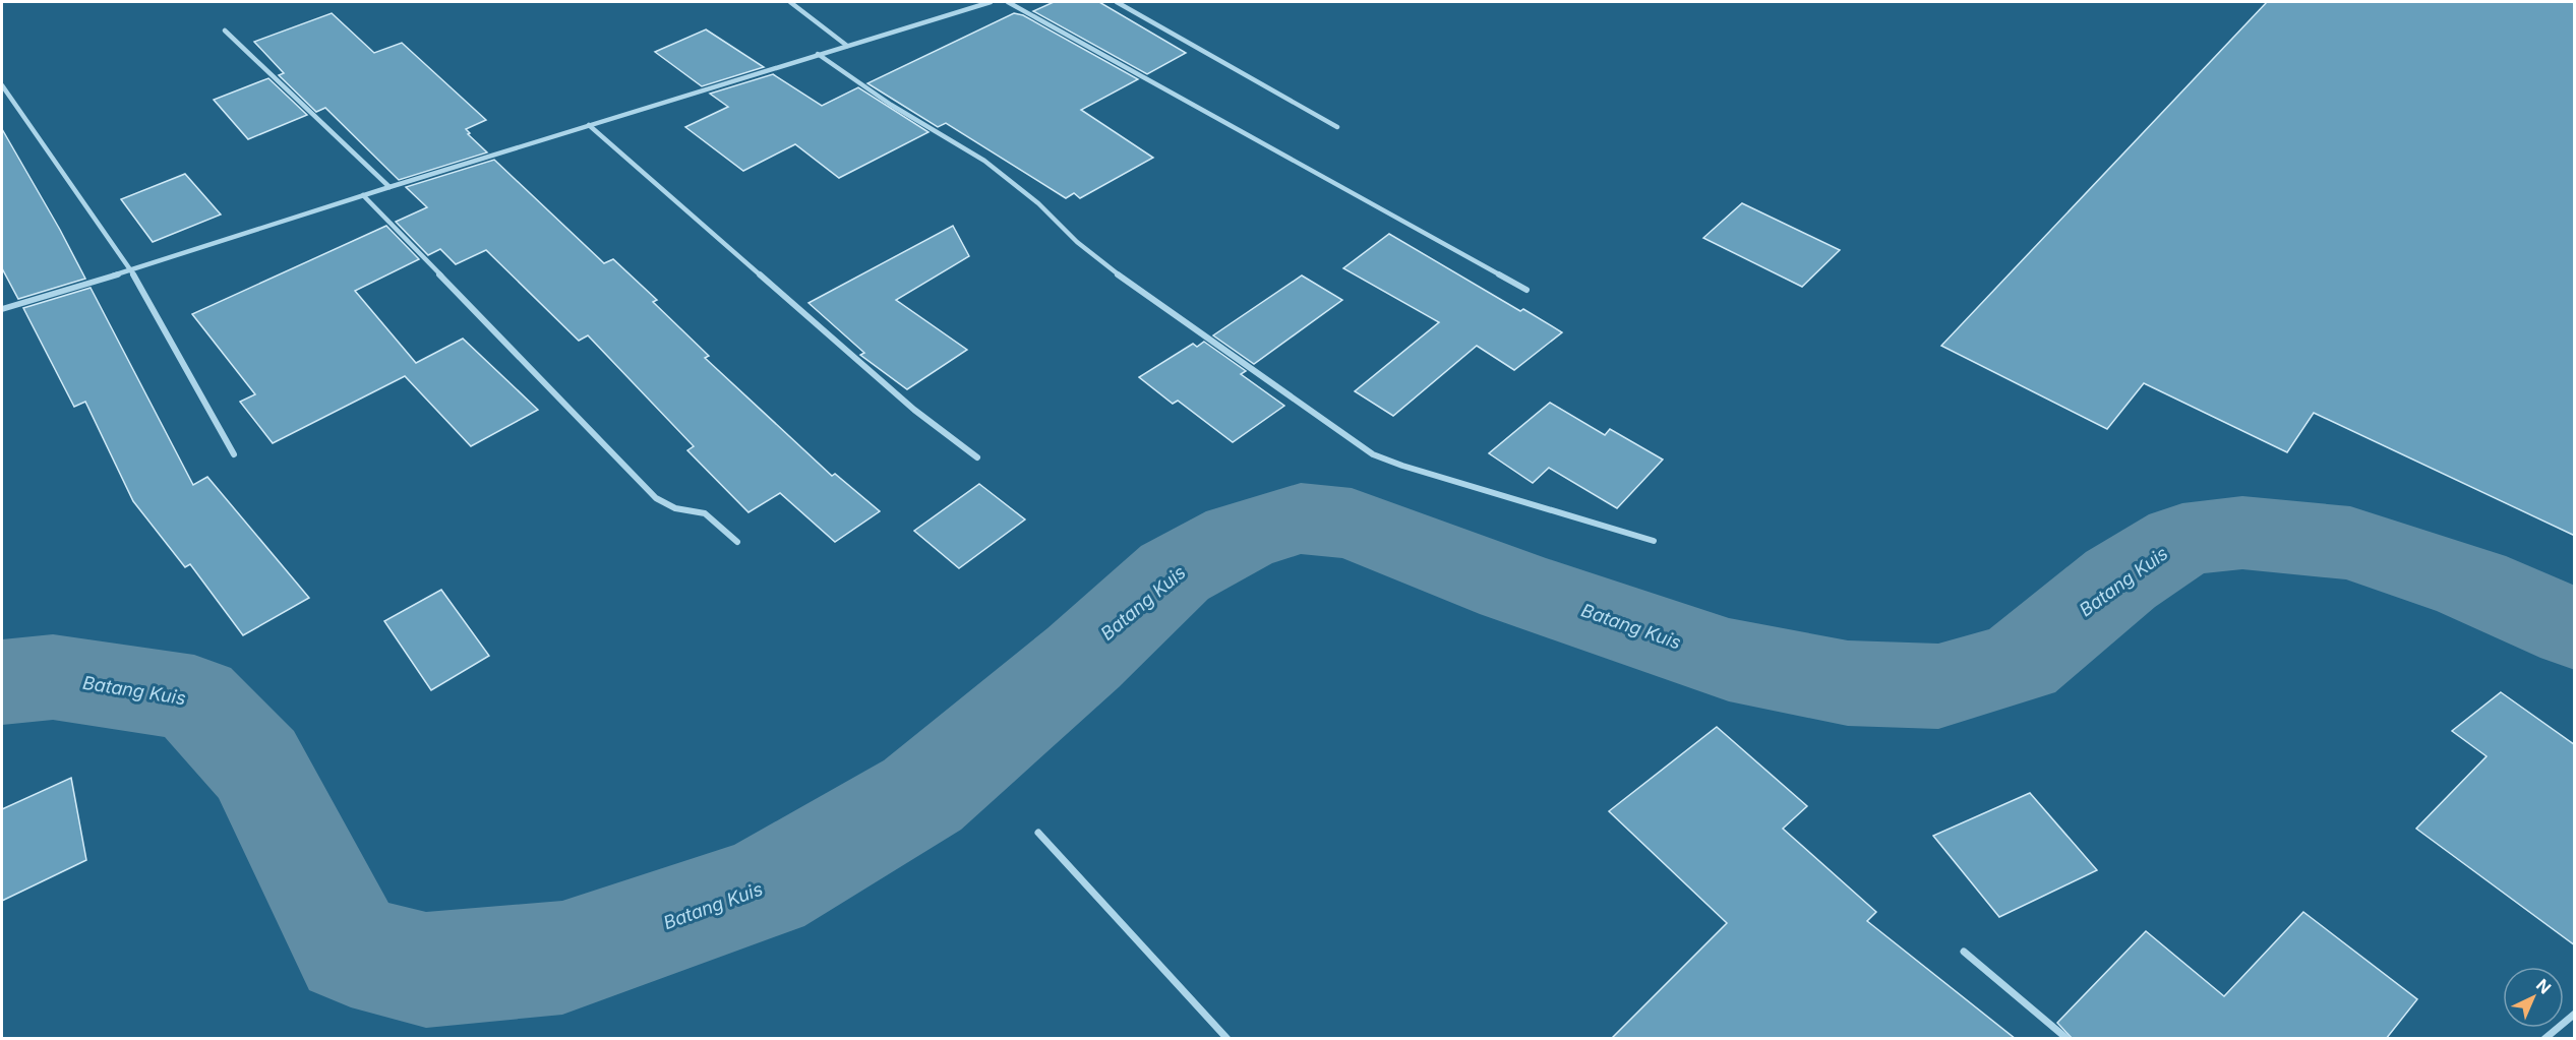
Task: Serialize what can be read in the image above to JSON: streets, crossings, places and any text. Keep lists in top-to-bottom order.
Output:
{
  "water": ["Batang Kuis"],
  "north": "top right"
}
